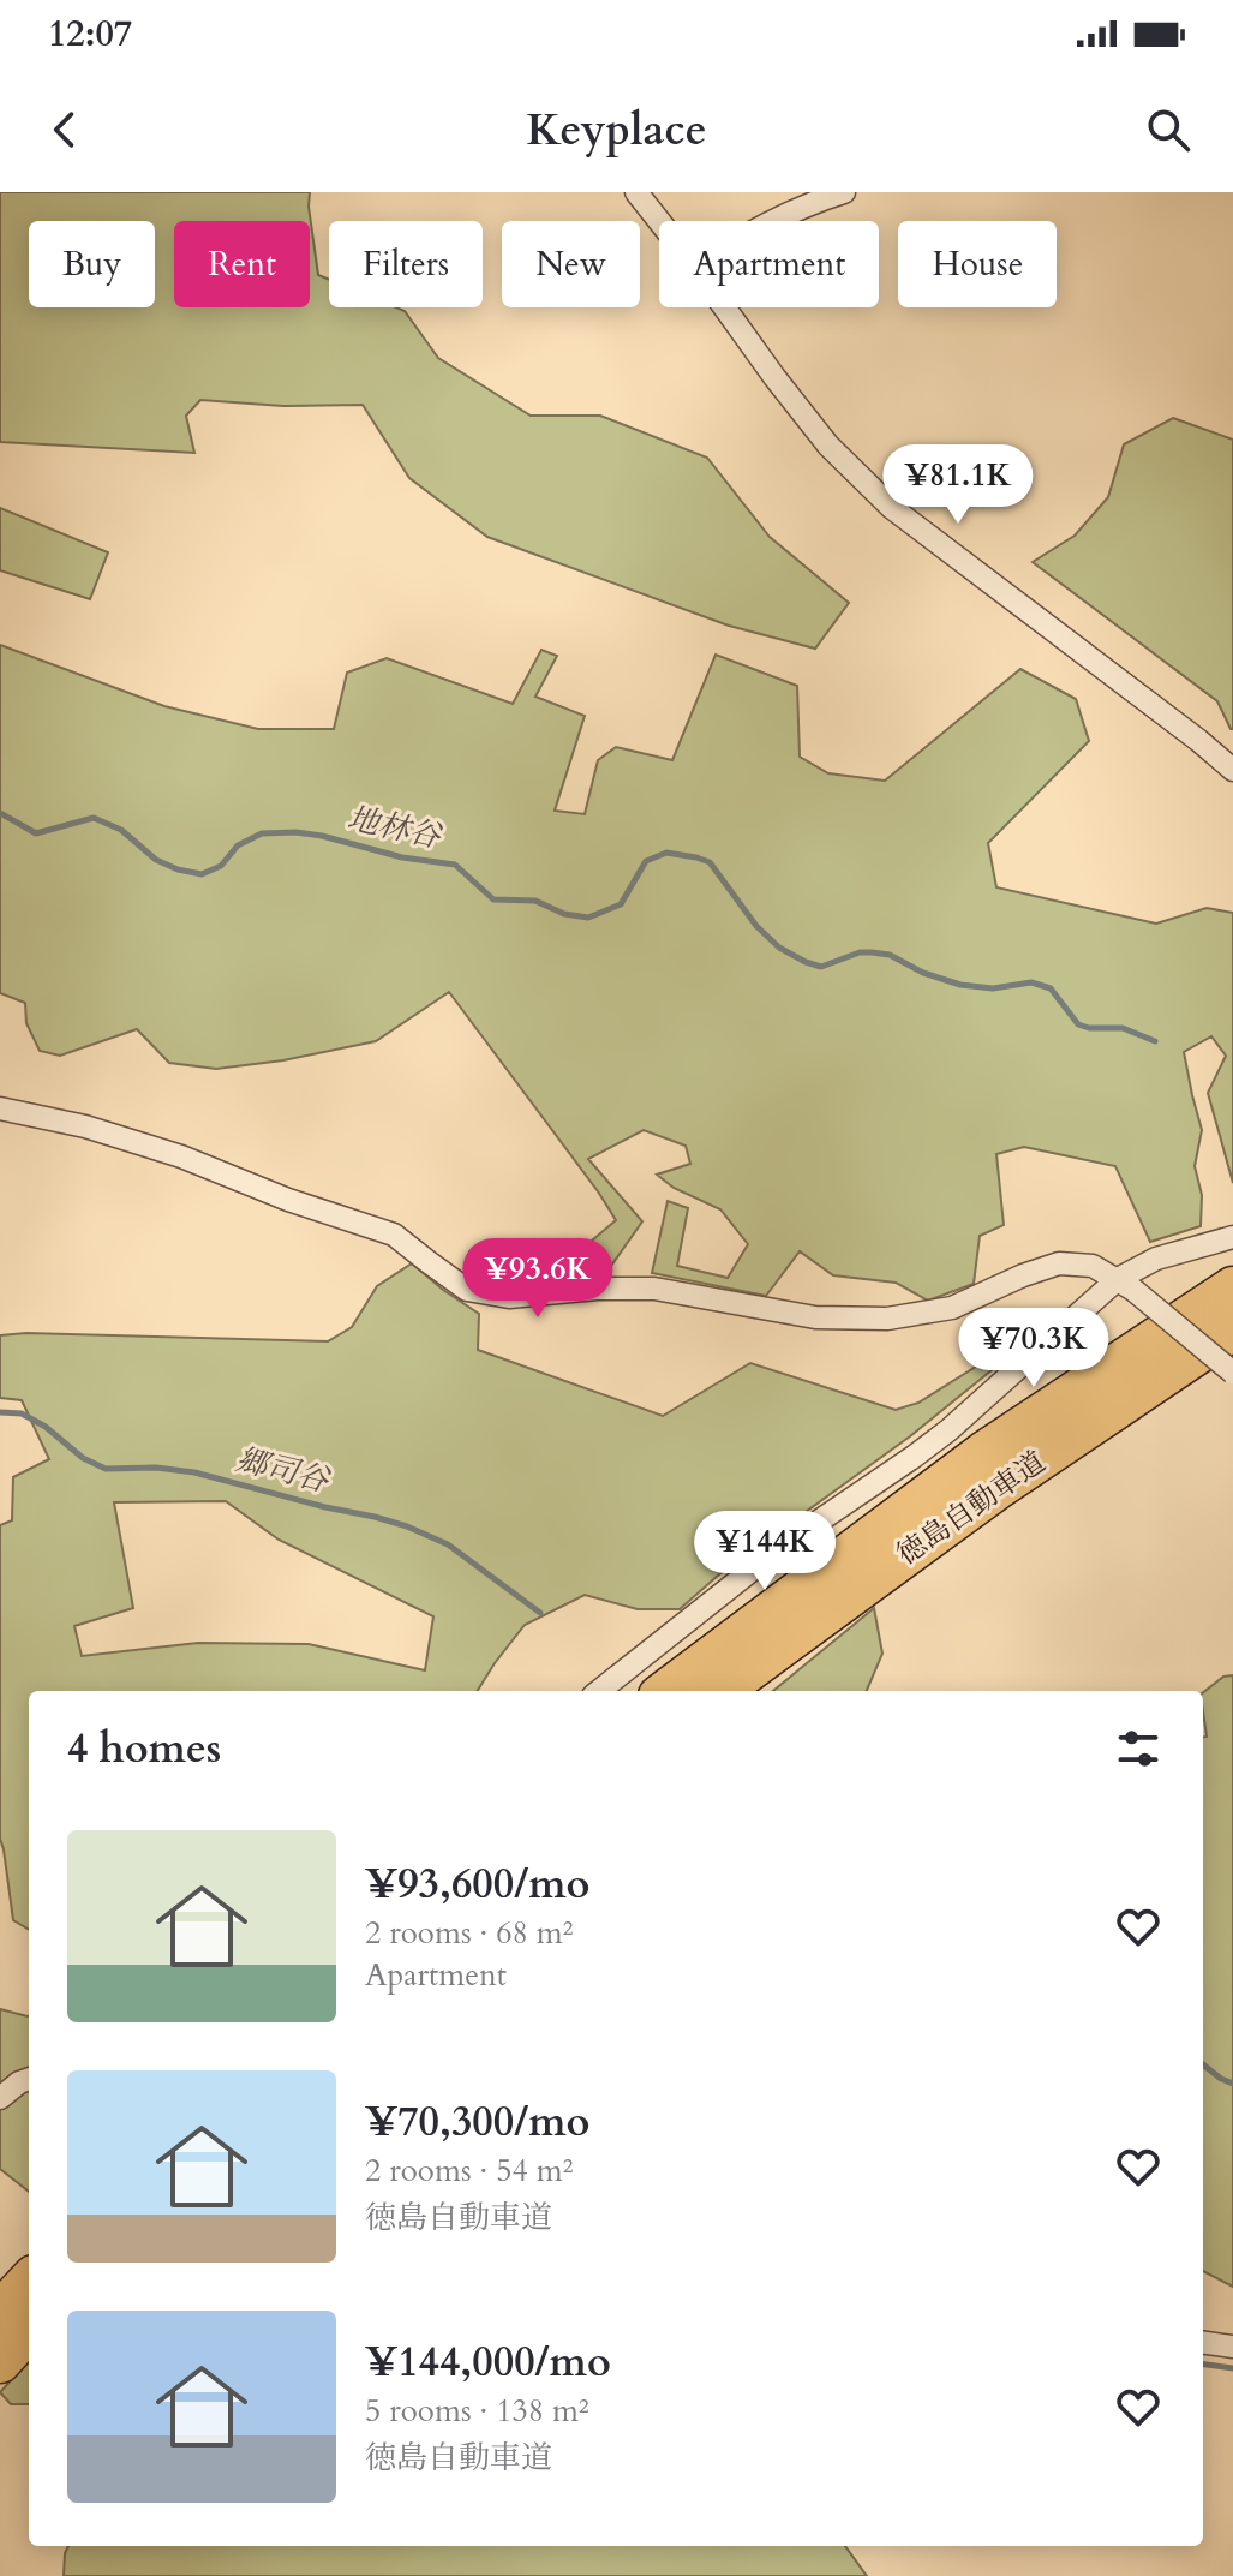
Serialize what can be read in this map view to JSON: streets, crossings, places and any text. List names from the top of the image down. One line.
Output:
{"streets":{"highway":["徳島自動車道"]},"water":["地林谷","郷司谷"],"page":{"status":"12:07","header":"Keyplace","chip":["Buy","Rent","Filters","New","Apartment","House"],"price":["¥81.1K","¥93.6K","¥70.3K","¥144K"],"heading":"4 homes","list":[{"name":"¥93,600/mo","note":"2 rooms · 68 m² · Apartment"},{"name":"¥70,300/mo","note":"2 rooms · 54 m² · 徳島自動車道"},{"name":"¥144,000/mo","note":"5 rooms · 138 m² · 徳島自動車道"}]}}
